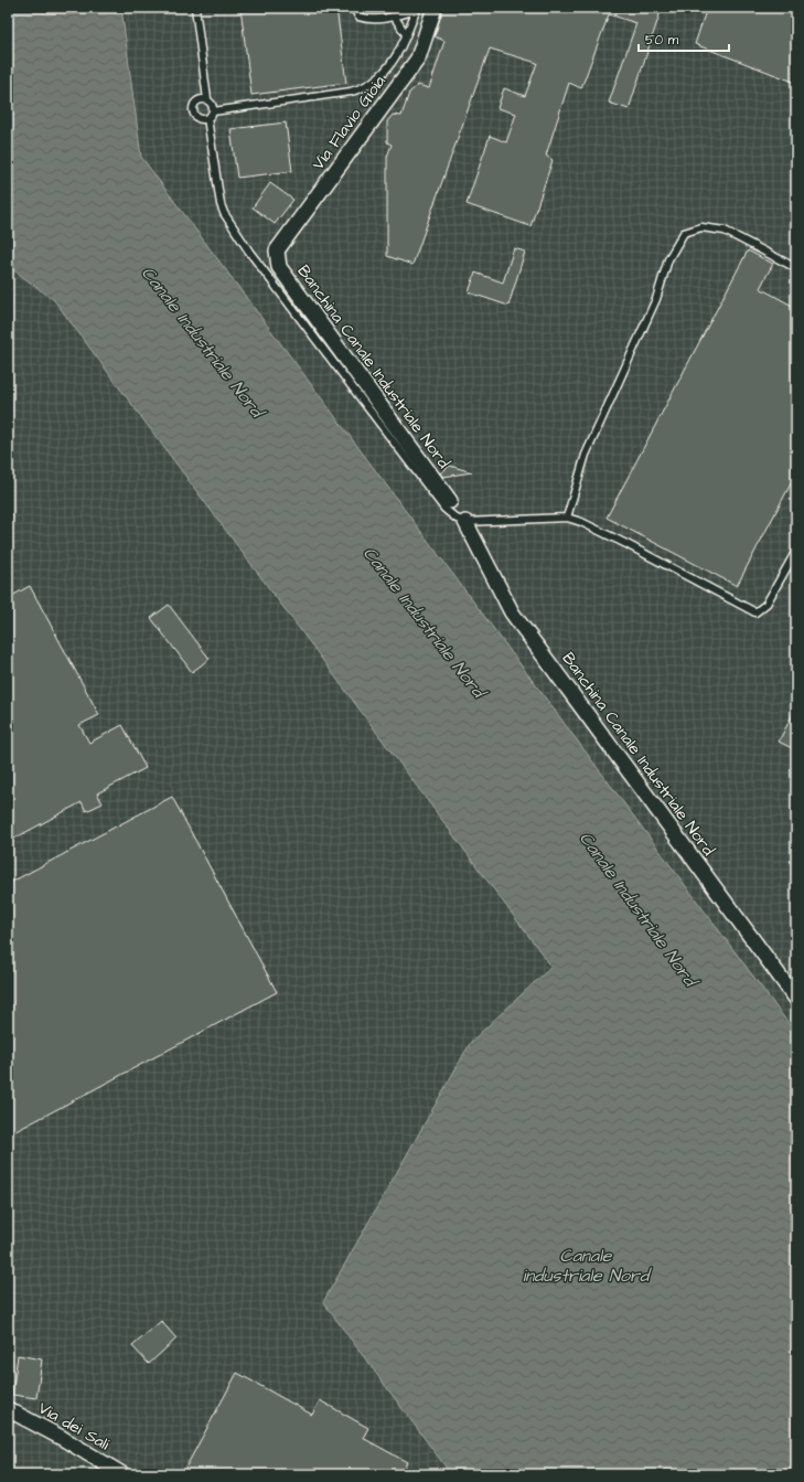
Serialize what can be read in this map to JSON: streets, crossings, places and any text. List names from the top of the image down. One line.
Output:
{"streets":{"street":["Via Flavio Gioia","Banchina Canale Industriale Nord","Via dei Sali"]},"crossings":[["Via Flavio Gioia","Banchina Canale Industriale Nord"]],"water":["Canale Industriale Nord","Canale industriale Nord"],"scale_bar":"50 m"}
